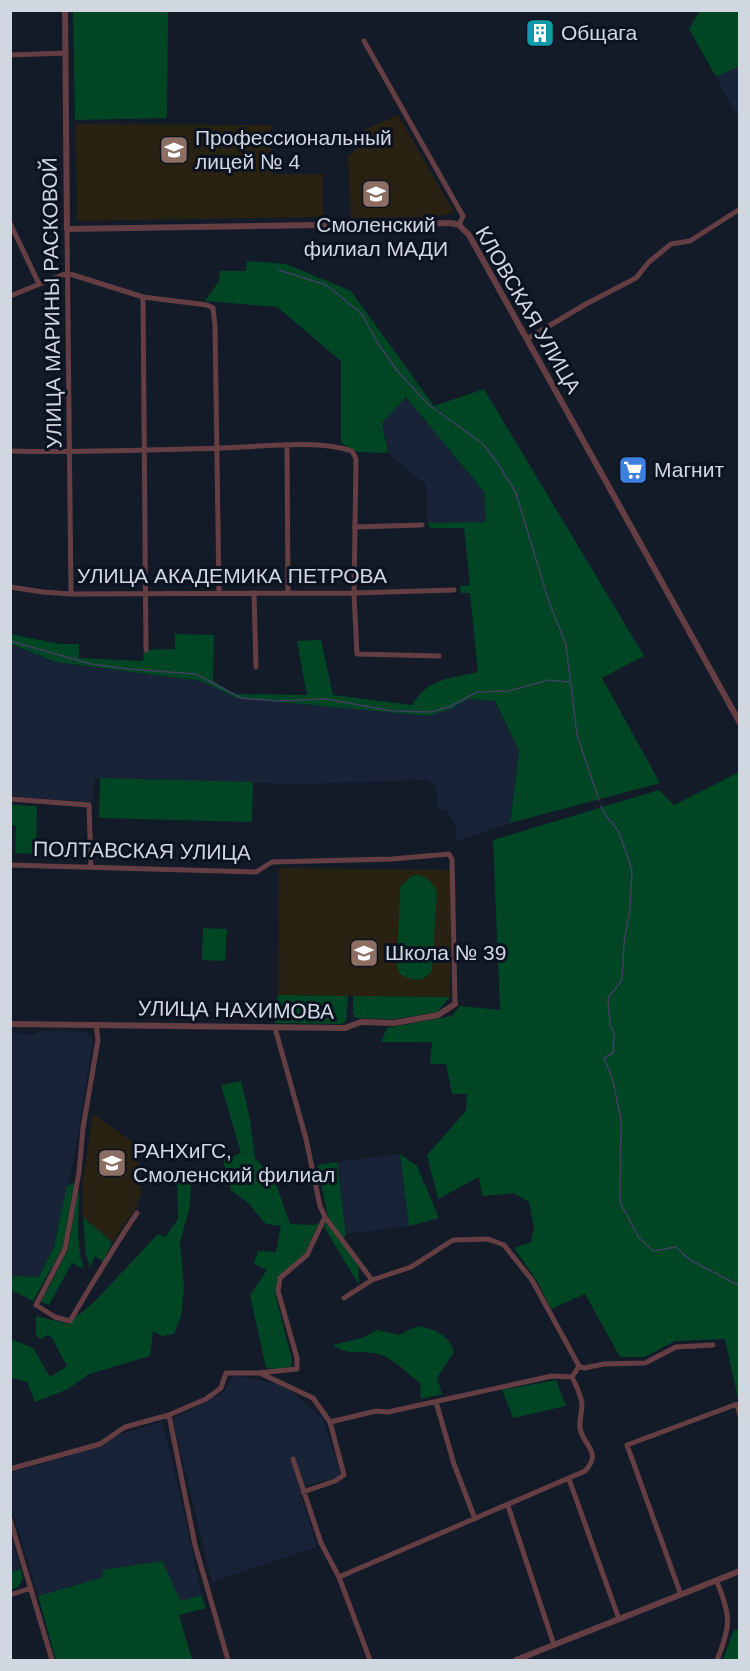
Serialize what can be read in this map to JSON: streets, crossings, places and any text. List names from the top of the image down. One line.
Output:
{"streets":{"street":["УЛИЦА МАРИНЫ РАСКОВОЙ","КЛОВСКАЯ УЛИЦА","УЛИЦА АКАДЕМИКА ПЕТРОВА","ПОЛТАВСКАЯ УЛИЦА","УЛИЦА НАХИМОВА"]},"crossings":[["УЛИЦА МАРИНЫ РАСКОВОЙ","КЛОВСКАЯ УЛИЦА"],["УЛИЦА МАРИНЫ РАСКОВОЙ","УЛИЦА АКАДЕМИКА ПЕТРОВА"],["ПОЛТАВСКАЯ УЛИЦА","УЛИЦА НАХИМОВА"]],"places":{"building":["Общага"],"school or university":["Профессиональный лицей № 4","Смоленский филиал МАДИ","Школа № 39","РАНХиГС, Смоленский филиал"],"supermarket":["Магнит"]}}
